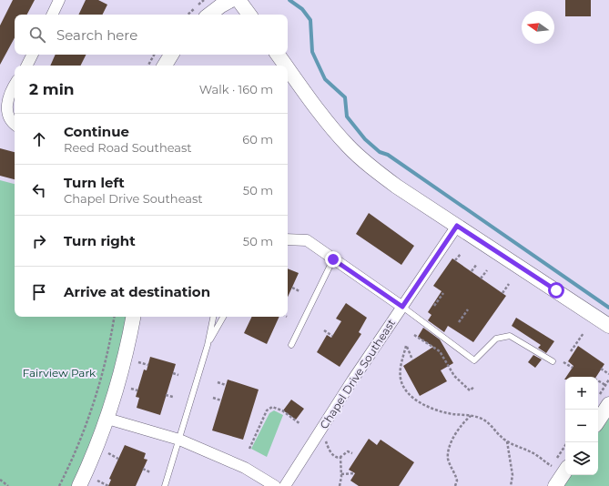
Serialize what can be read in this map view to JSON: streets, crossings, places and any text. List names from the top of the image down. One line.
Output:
{"streets":{"street":["Chapel Drive Southeast"]},"parks":["Fairview Park"],"north":"left","page":{"search":"Search here","heading":["2 min","Walk · 160 m"],"list":[["Continue","Reed Road Southeast","60 m"],["Turn left","Chapel Drive Southeast","50 m"],["Turn right","50 m"],"Arrive at destination"],"map_buttons":["+","−"]}}
